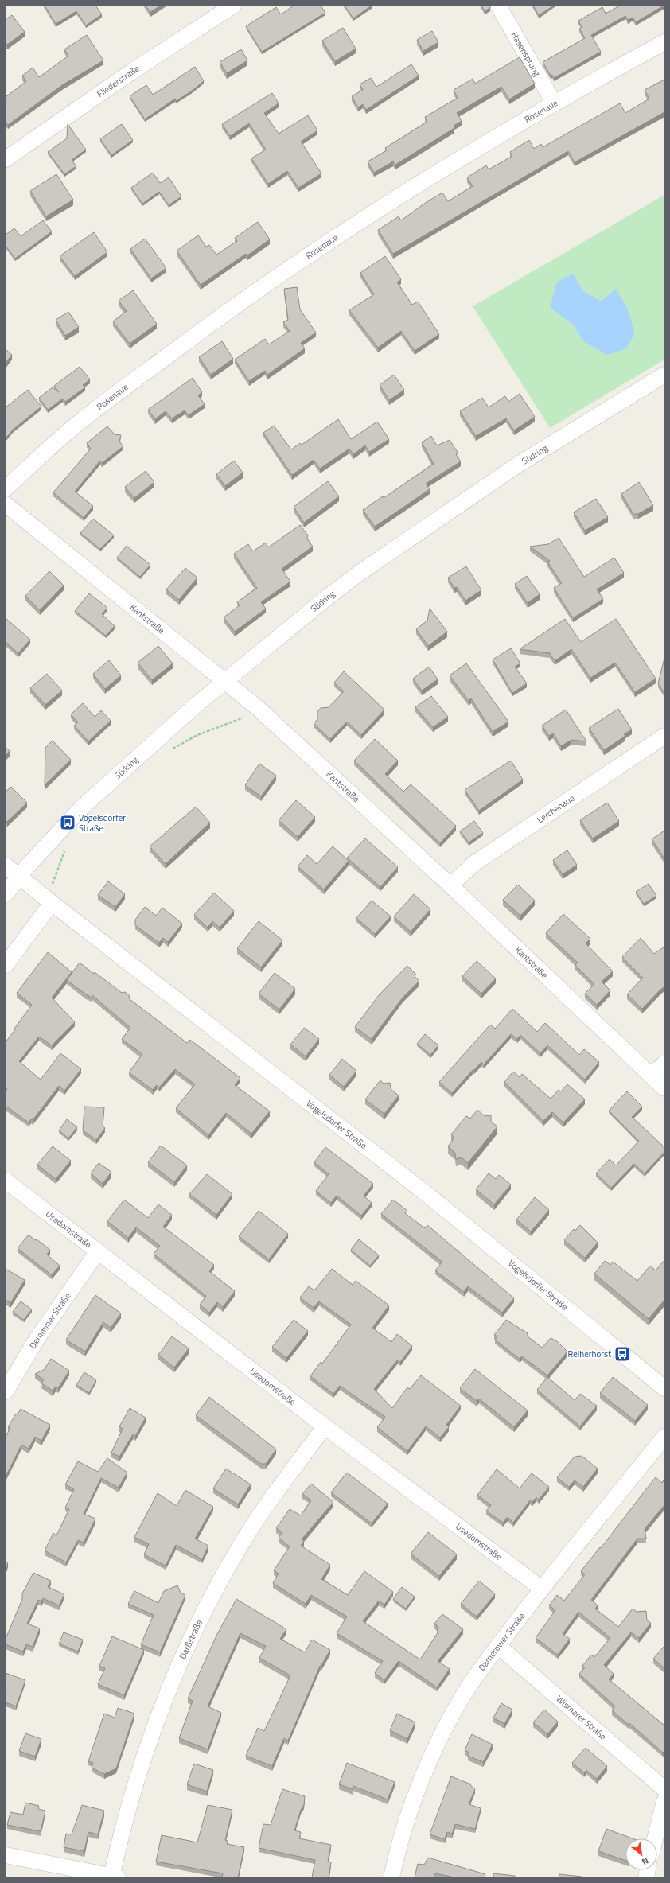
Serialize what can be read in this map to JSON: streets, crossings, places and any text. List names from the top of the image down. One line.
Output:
{"streets":{"street":["Hasensprung","Fliederstraße","Rosenaue","Südring","Kantstraße","Lerchenaue","Vogelsdorfer Straße","Usedomstraße","Demminer Straße","Darßstraße","Damerower Straße","Wismarer Straße"]},"crossings":[["Hasensprung","Rosenaue"],["Südring","Kantstraße"],["Südring","Vogelsdorfer Straße"],["Kantstraße","Lerchenaue"],["Usedomstraße","Demminer Straße"],["Usedomstraße","Darßstraße"],["Usedomstraße","Damerower Straße"],["Damerower Straße","Wismarer Straße"]],"places":{"bus stop":["Vogelsdorfer Straße","Reiherhorst"]},"north":"bottom right"}
